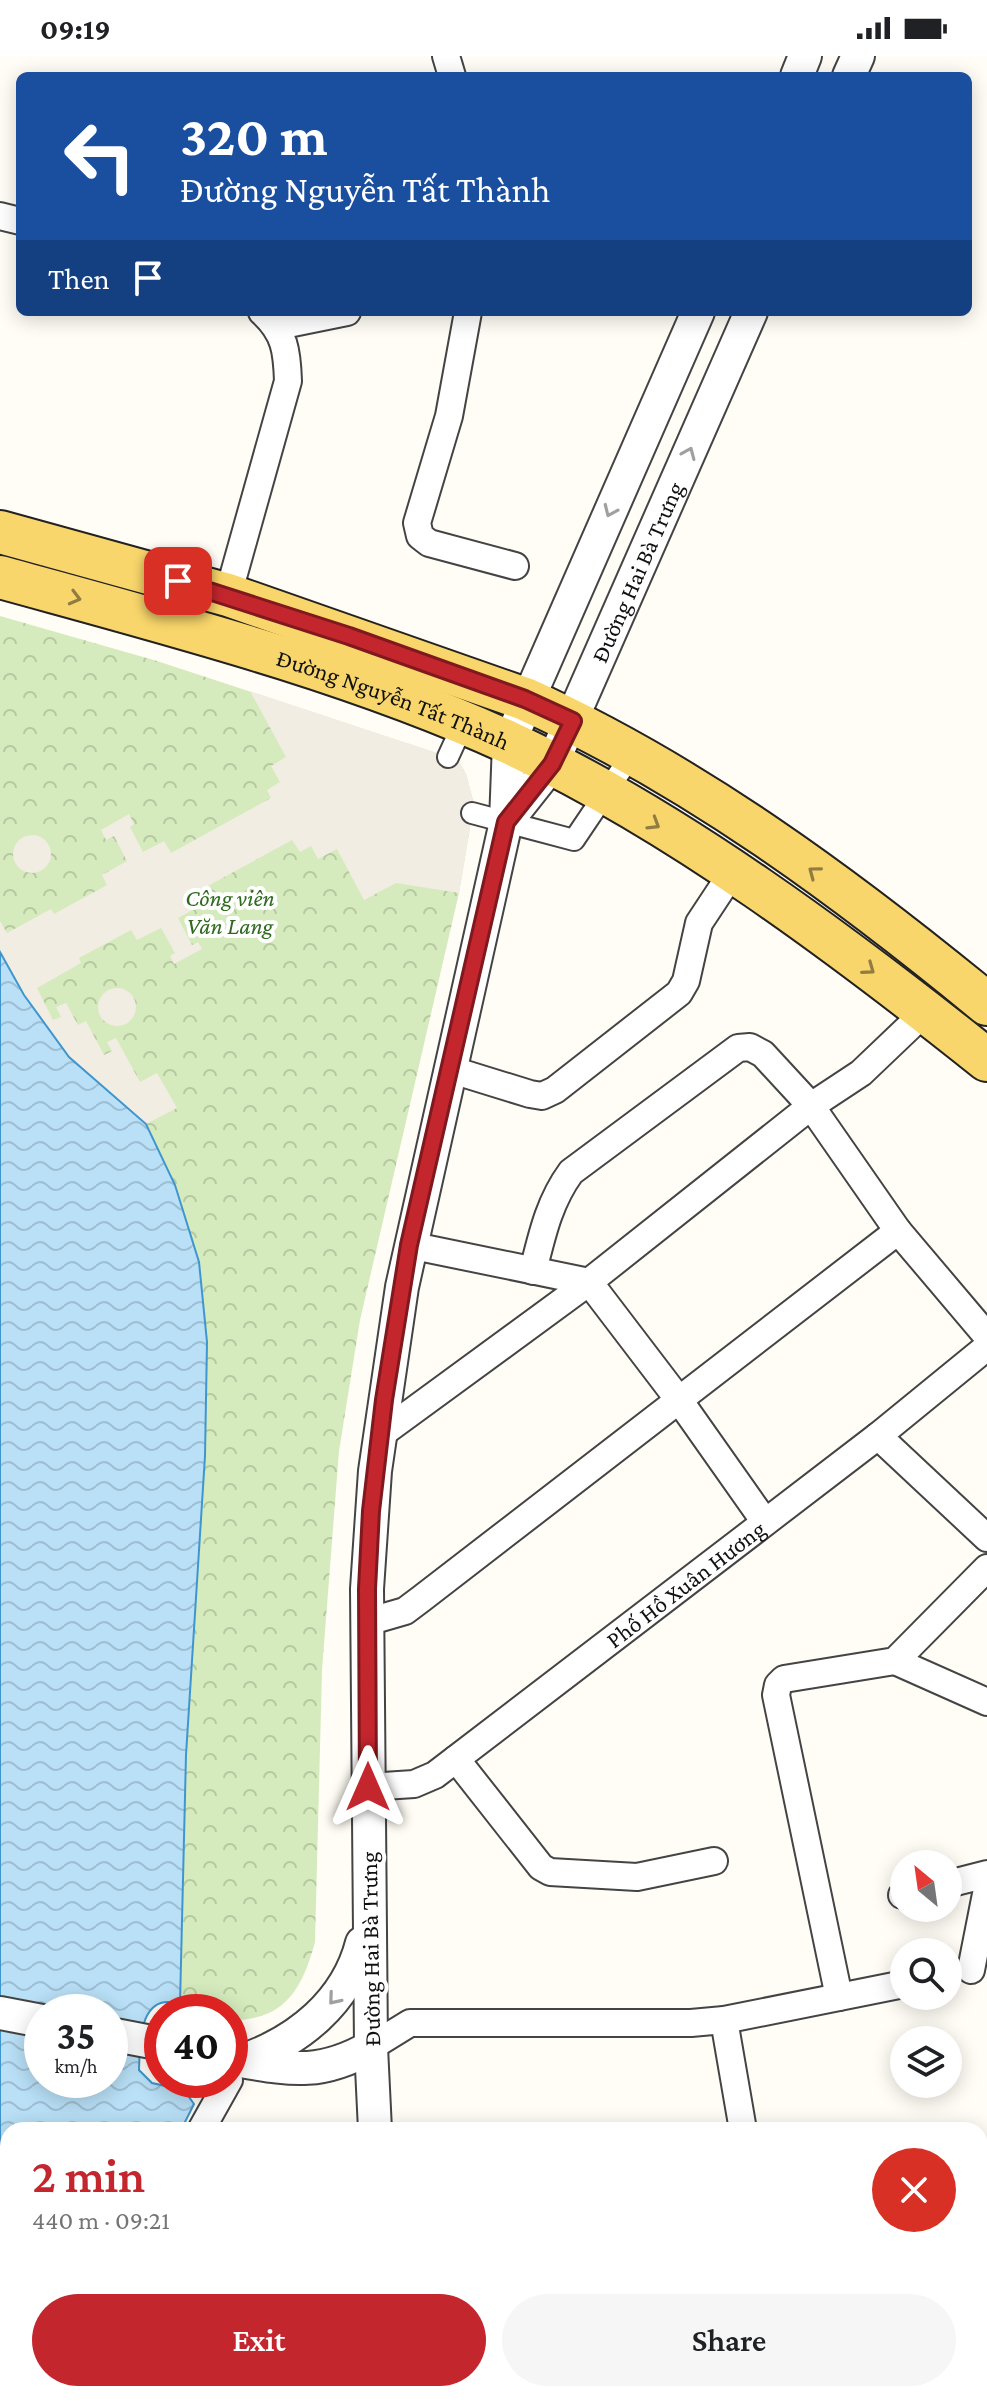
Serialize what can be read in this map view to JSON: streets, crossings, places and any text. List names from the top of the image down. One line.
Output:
{"streets":{"main road":["Đường Nguyễn Tất Thành"],"street":["Đường Hai Bà Trưng","Phố Hồ Xuân Hương"]},"crossings":[["Đường Hai Bà Trưng","Đường Nguyễn Tất Thành"],["Đường Hai Bà Trưng","Phố Hồ Xuân Hương"]],"parks":["Công viên Văn Lang"],"north":"top left","page":{"status":"09:19","turn":["320 m","Đường Nguyễn Tất Thành"],"then":"Then","speed":"35 km/h","limit":"40","heading":["2 min","440 m · 09:21"],"buttons":["Exit","Share"]}}
